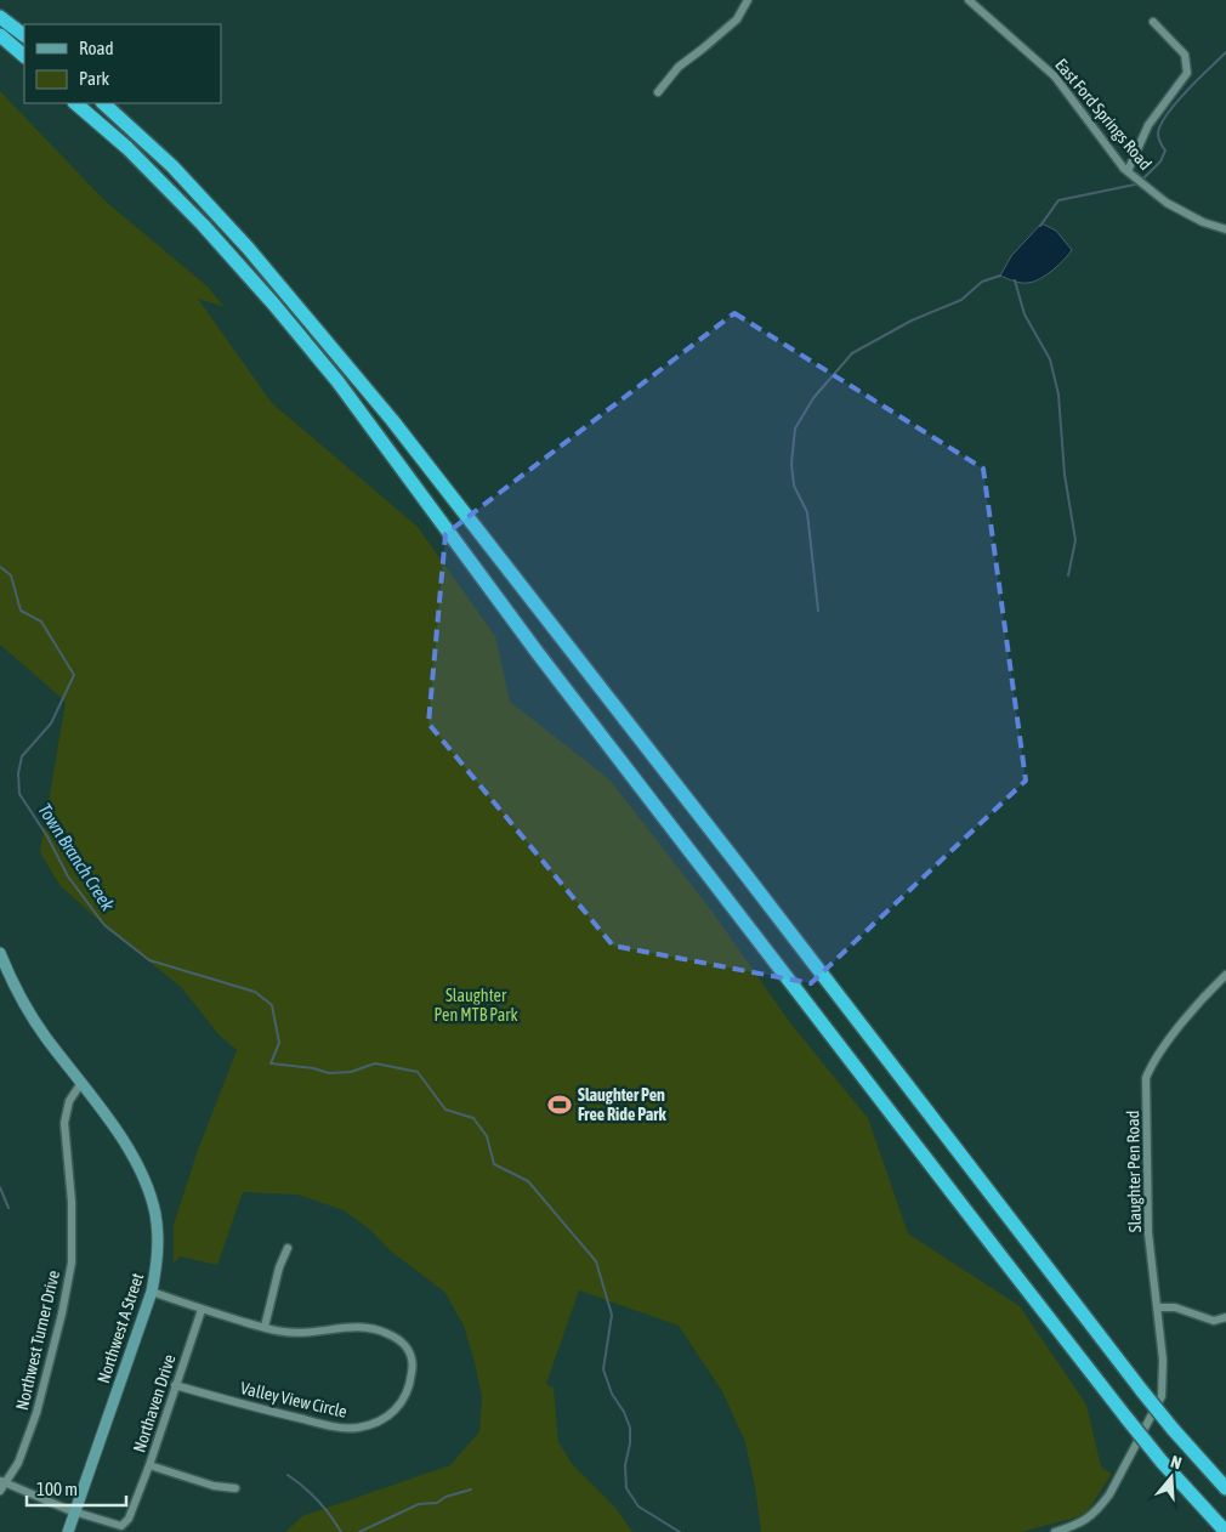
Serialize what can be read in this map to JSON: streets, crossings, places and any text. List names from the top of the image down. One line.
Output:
{"streets":{"street":["East Ford Springs Road","Slaughter Pen Road","Northwest A Street","Northwest Turner Drive","Valley View Circle","Northaven Drive"]},"crossings":[["Northwest A Street","Northwest Turner Drive"],["Northwest A Street","Valley View Circle"],["Northwest A Street","Northaven Drive"],["Valley View Circle","Northaven Drive"]],"water":["Town Branch Creek"],"parks":["Slaughter Pen MTB Park"],"places":{"sports":["Slaughter Pen Free Ride Park"]},"legend":["Road","Park"],"scale_bar":"100 m","north":"top"}
